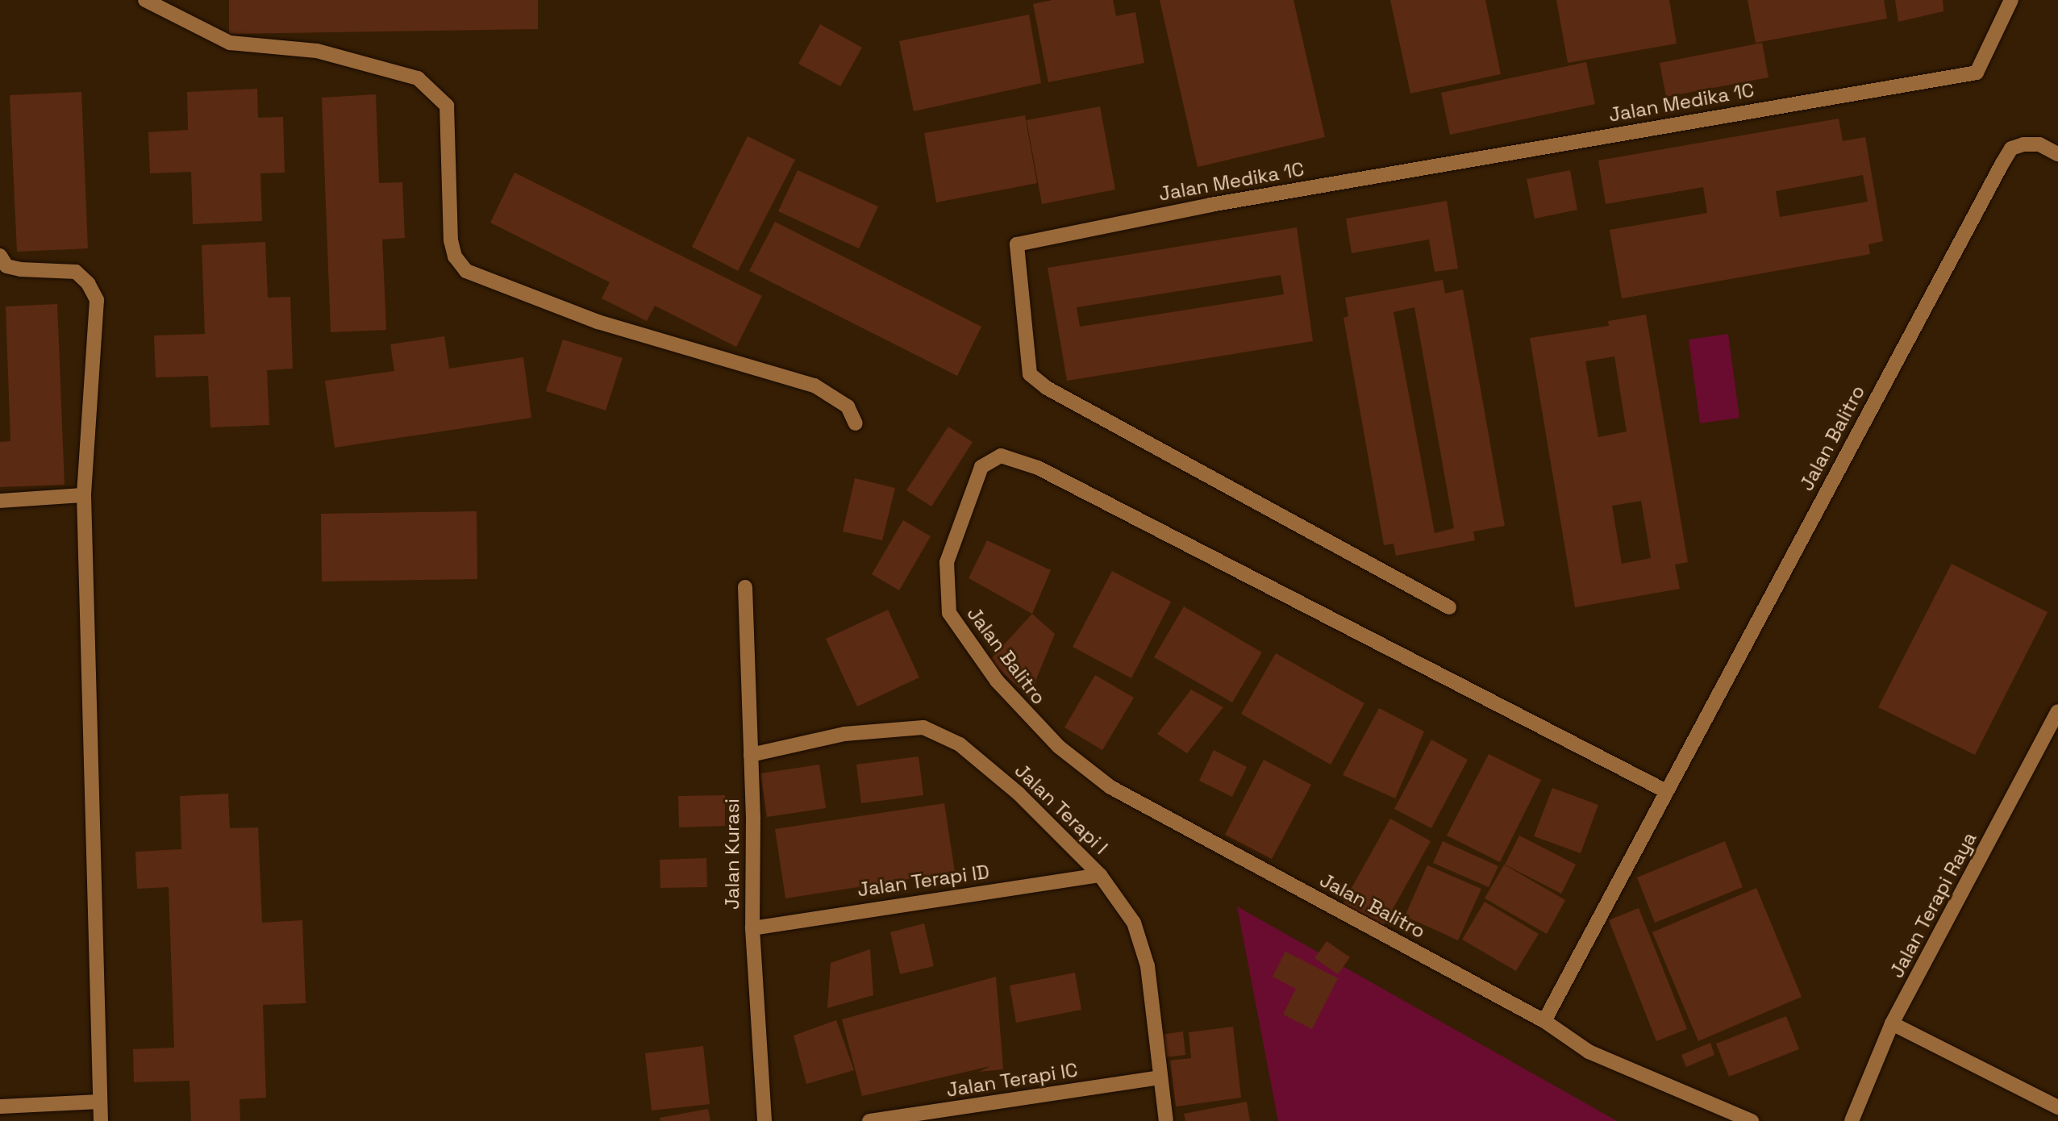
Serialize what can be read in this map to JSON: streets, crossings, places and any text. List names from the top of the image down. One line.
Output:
{"streets":{"street":["Jalan Medika 1C","Jalan Balitro","Jalan Terapi I","Jalan Kurasi","Jalan Terapi ID","Jalan Terapi Raya","Jalan Terapi IC"]},"crossings":[["Jalan Terapi I","Jalan Kurasi"],["Jalan Terapi I","Jalan Terapi ID"],["Jalan Terapi I","Jalan Terapi IC"],["Jalan Kurasi","Jalan Terapi ID"]]}
